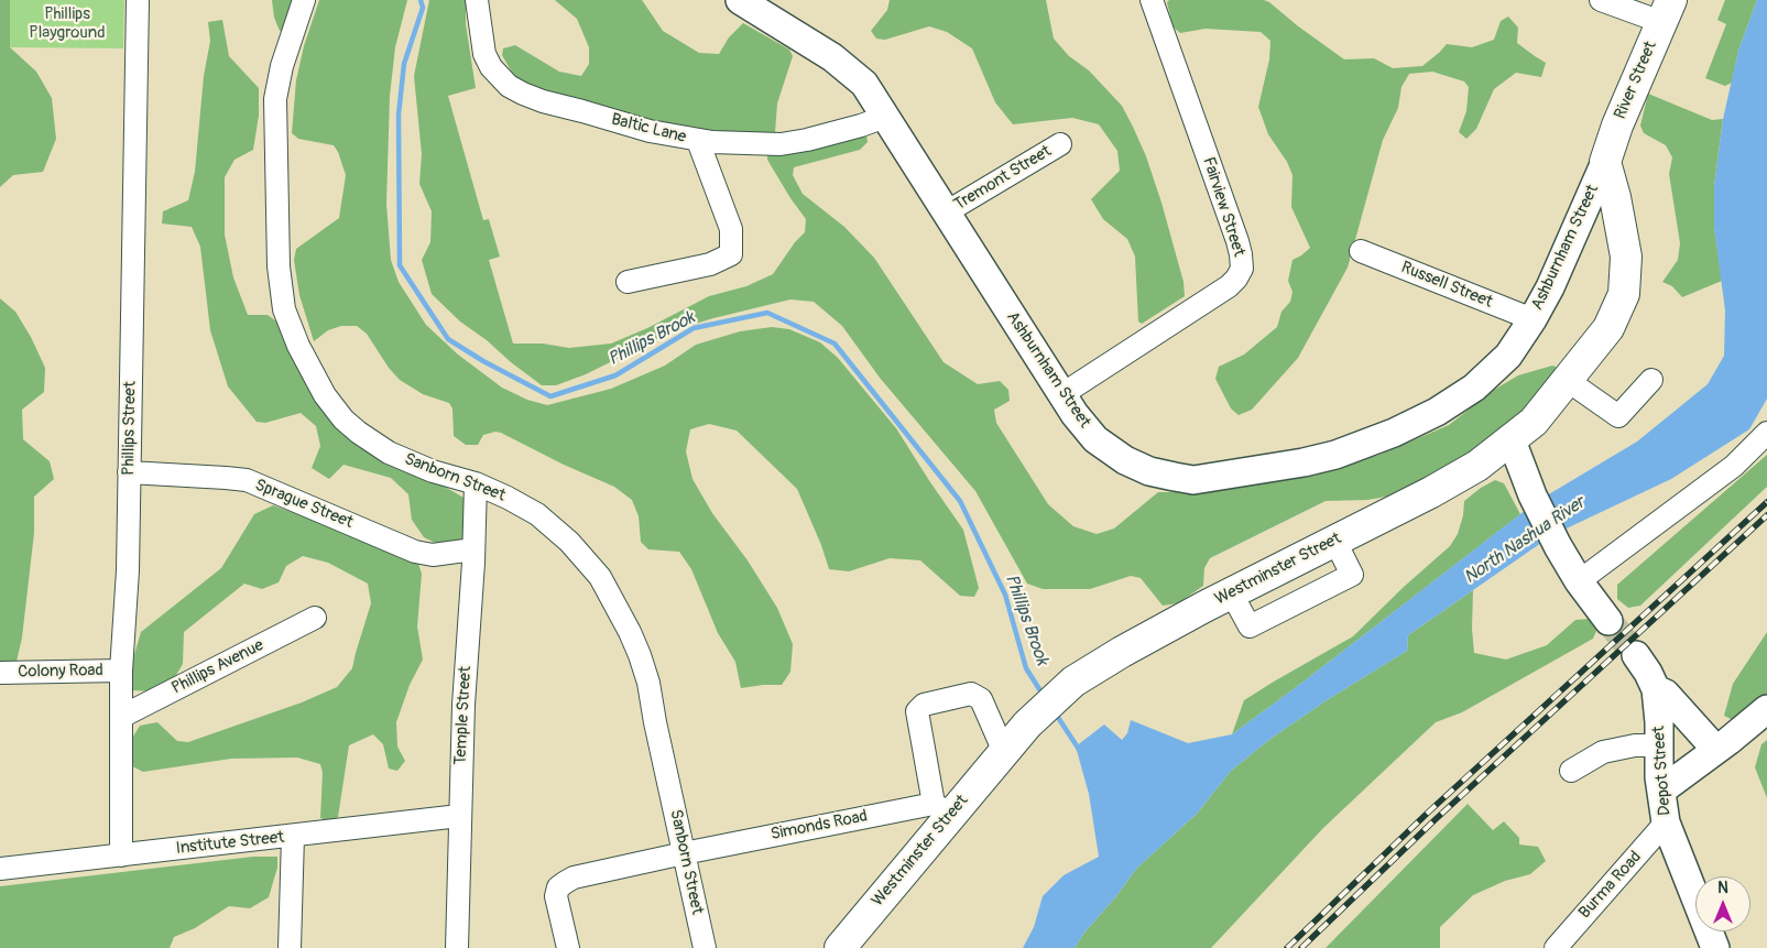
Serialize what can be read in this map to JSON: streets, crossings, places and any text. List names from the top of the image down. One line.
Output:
{"streets":{"highway":["River Street","Westminster Street"],"main road":["Ashburnham Street","Depot Street"],"street":["Baltic Lane","Tremont Street","Fairview Street","Russell Street","Phillips Street","Sanborn Street","Sprague Street","Phillips Avenue","Colony Road","Temple Street","Simonds Road","Institute Street","Burma Road"]},"crossings":[["River Street","Ashburnham Street"],["River Street","Westminster Street"],["Baltic Lane","Ashburnham Street"],["Tremont Street","Ashburnham Street"],["Fairview Street","Ashburnham Street"],["Ashburnham Street","Russell Street"],["Ashburnham Street","Westminster Street"],["Phillips Street","Sprague Street"],["Phillips Street","Phillips Avenue"],["Phillips Street","Colony Road"],["Phillips Street","Institute Street"],["Sanborn Street","Temple Street"],["Sanborn Street","Simonds Road"],["Sprague Street","Temple Street"],["Westminster Street","Simonds Road"],["Temple Street","Institute Street"],["Depot Street","Burma Road"]],"water":["Phillips Brook","North Nashua River"],"parks":["Phillips Playground"],"north":"top"}
